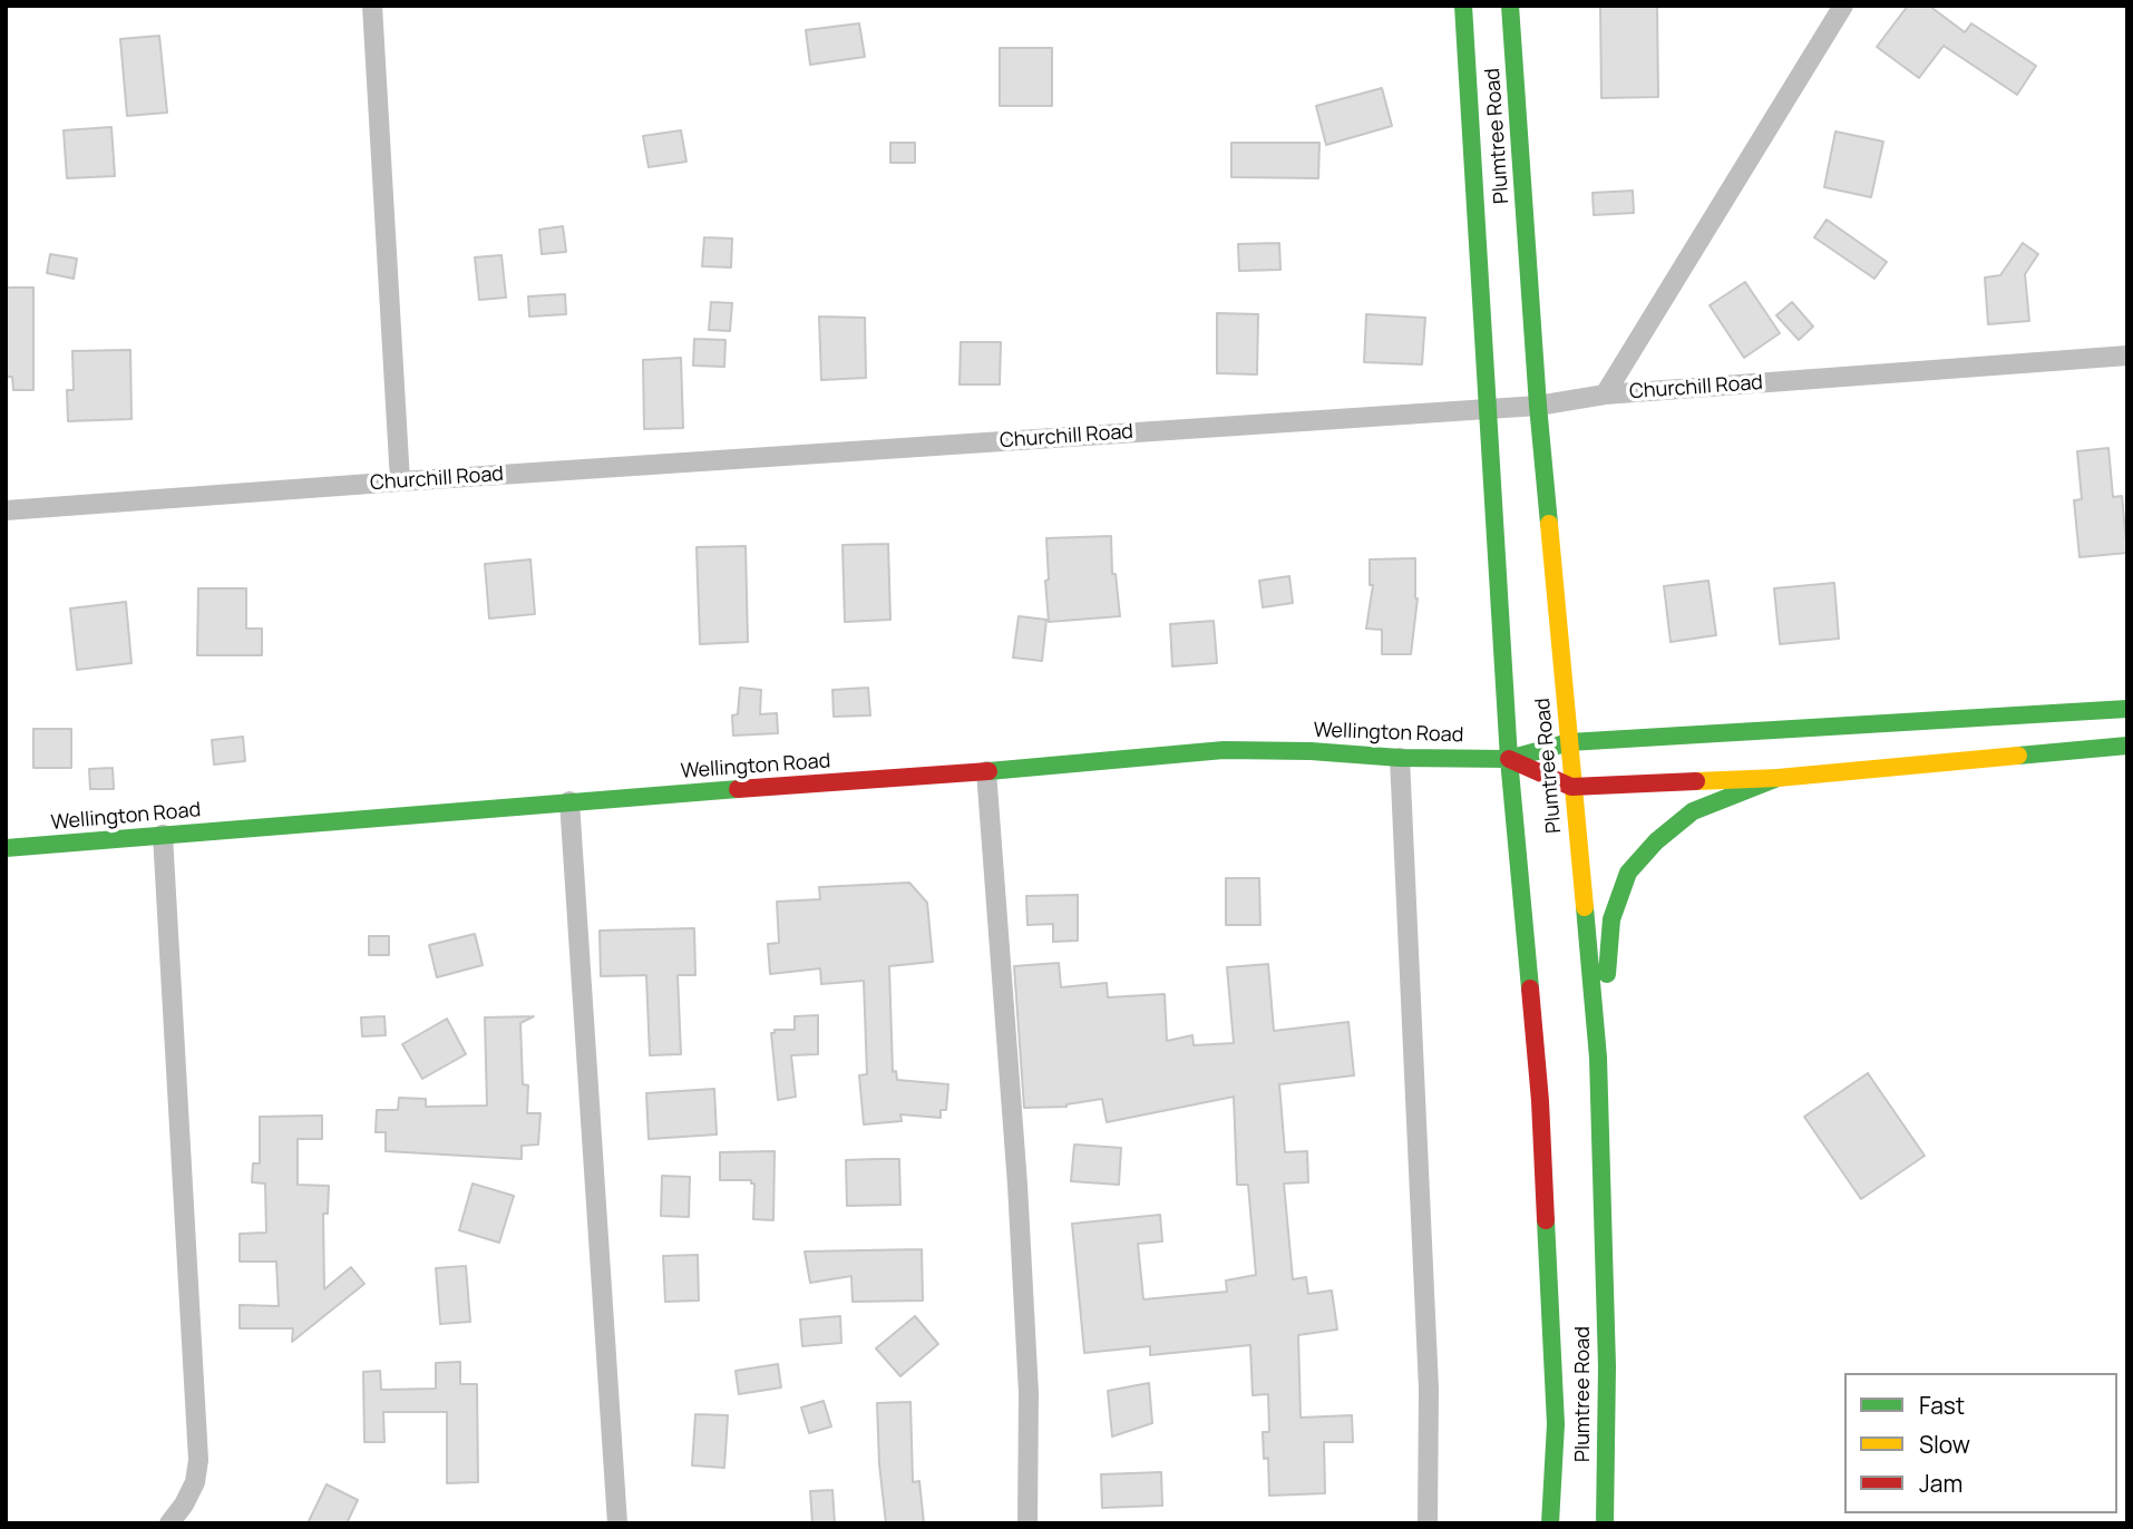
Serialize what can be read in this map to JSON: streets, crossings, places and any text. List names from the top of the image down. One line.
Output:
{"streets":{"main road":["Plumtree Road","Wellington Road"],"street":["Churchill Road"]},"crossings":[["Plumtree Road","Churchill Road"],["Plumtree Road","Wellington Road"]],"legend":["Fast","Slow","Jam"]}
